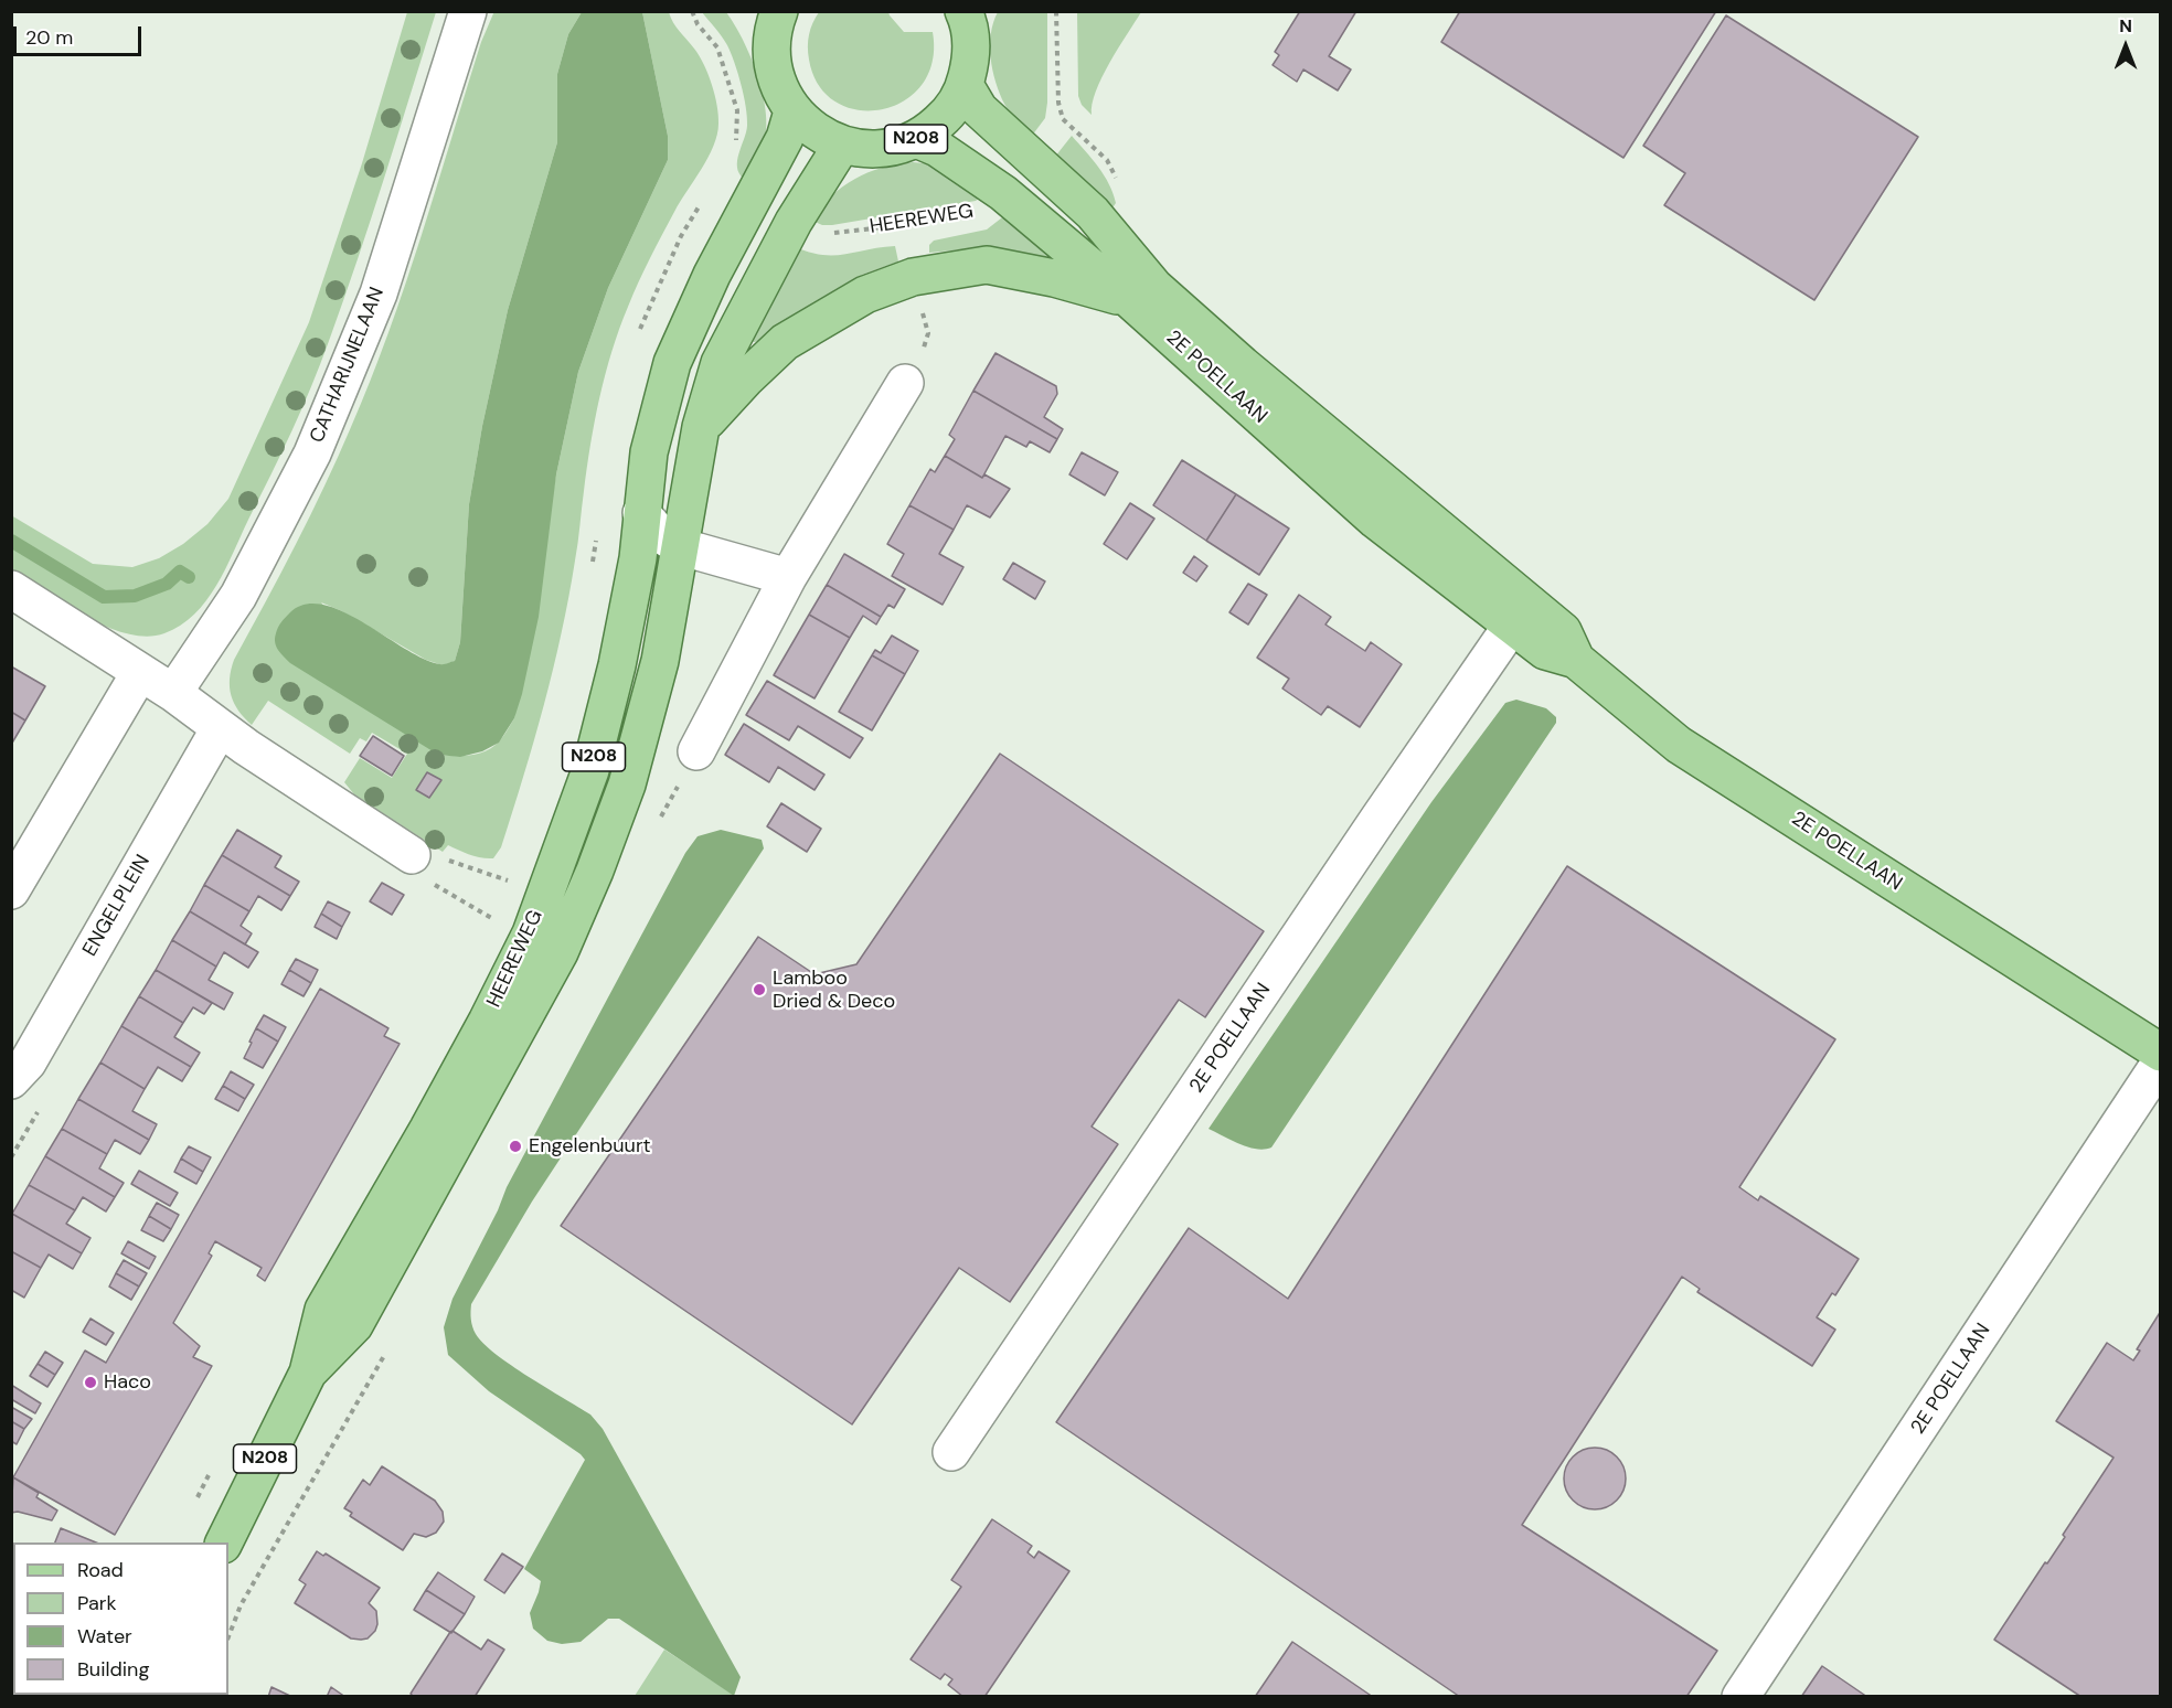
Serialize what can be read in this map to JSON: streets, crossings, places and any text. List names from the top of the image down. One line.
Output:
{"streets":{"main road":["N208","HEEREWEG","2E POELLAAN"],"street":["CATHARIJNELAAN","ENGELPLEIN"]},"crossings":[["N208","HEEREWEG"],["N208","2E POELLAAN"],["HEEREWEG","2E POELLAAN"]],"places":["Lamboo Dried & Deco","Engelenbuurt","Haco"],"legend":["Road","Park","Water","Building"],"scale_bar":"20 m","north":"top"}
